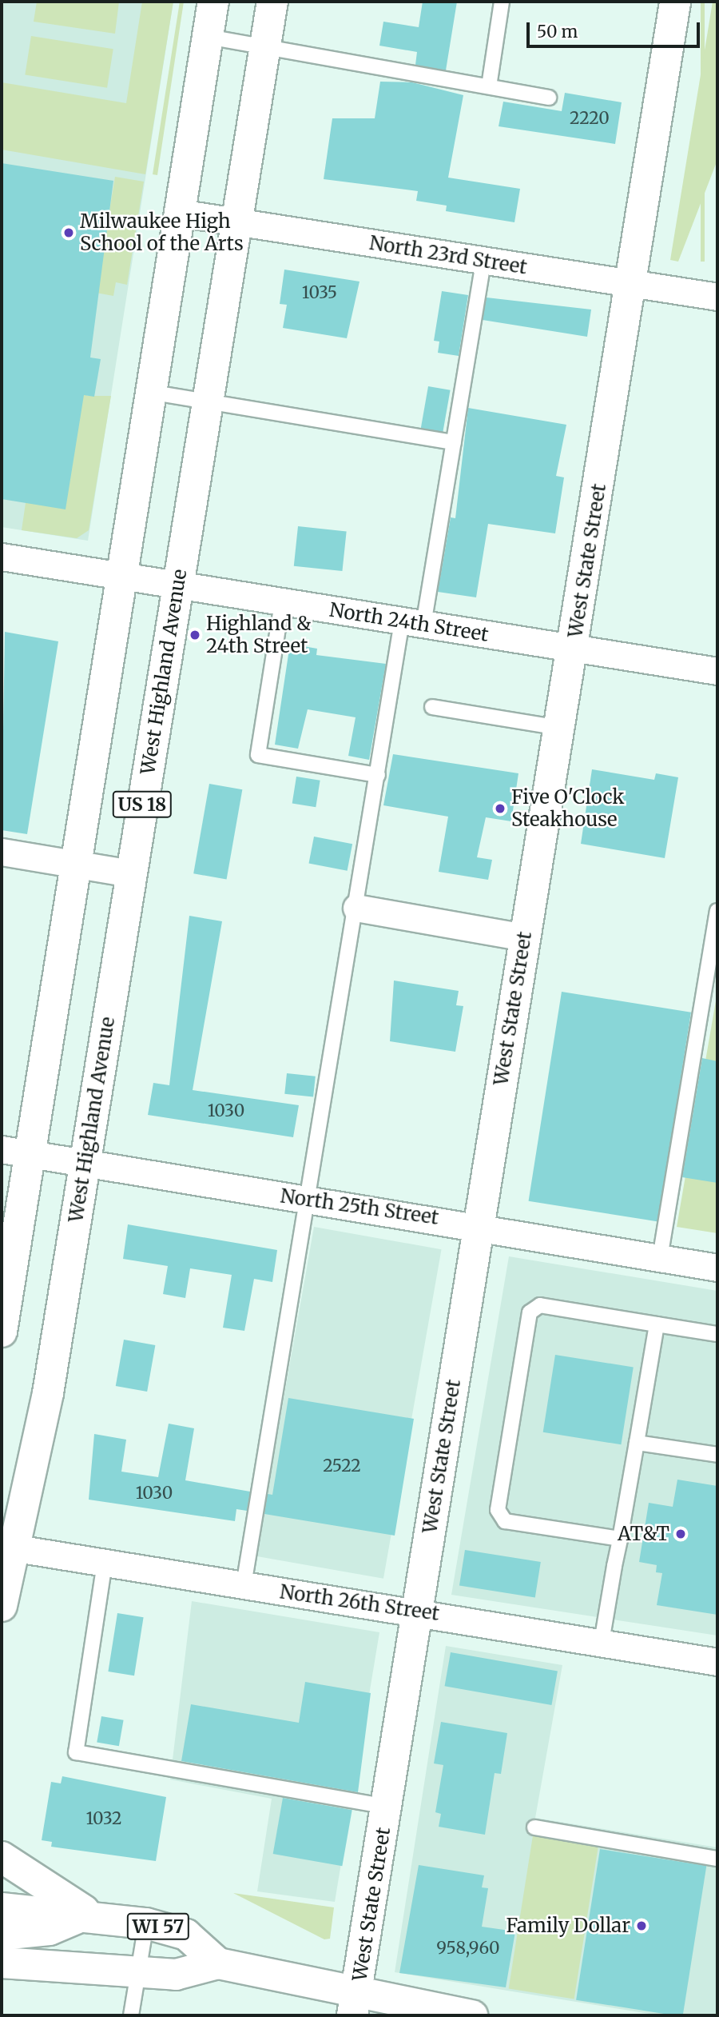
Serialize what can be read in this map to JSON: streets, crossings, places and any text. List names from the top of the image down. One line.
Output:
{"streets":{"main road":["West State Street","West Highland Avenue","US 18","WI 57"],"street":["North 23rd Street","North 24th Street","North 25th Street","North 26th Street"]},"crossings":[["North 23rd Street","West State Street"],["North 23rd Street","West Highland Avenue"],["North 23rd Street","US 18"],["West State Street","North 24th Street"],["West State Street","North 25th Street"],["West State Street","North 26th Street"],["West State Street","WI 57"],["North 24th Street","West Highland Avenue"],["North 24th Street","US 18"],["West Highland Avenue","North 25th Street"],["West Highland Avenue","North 26th Street"],["US 18","North 25th Street"]],"places":["Milwaukee High School of the Arts","Highland & 24th Street","Five O'Clock Steakhouse","AT&T","Family Dollar"],"house_numbers":["2220","1035","1030","2522","1030","1032","958,960"],"scale_bar":"50 m"}
